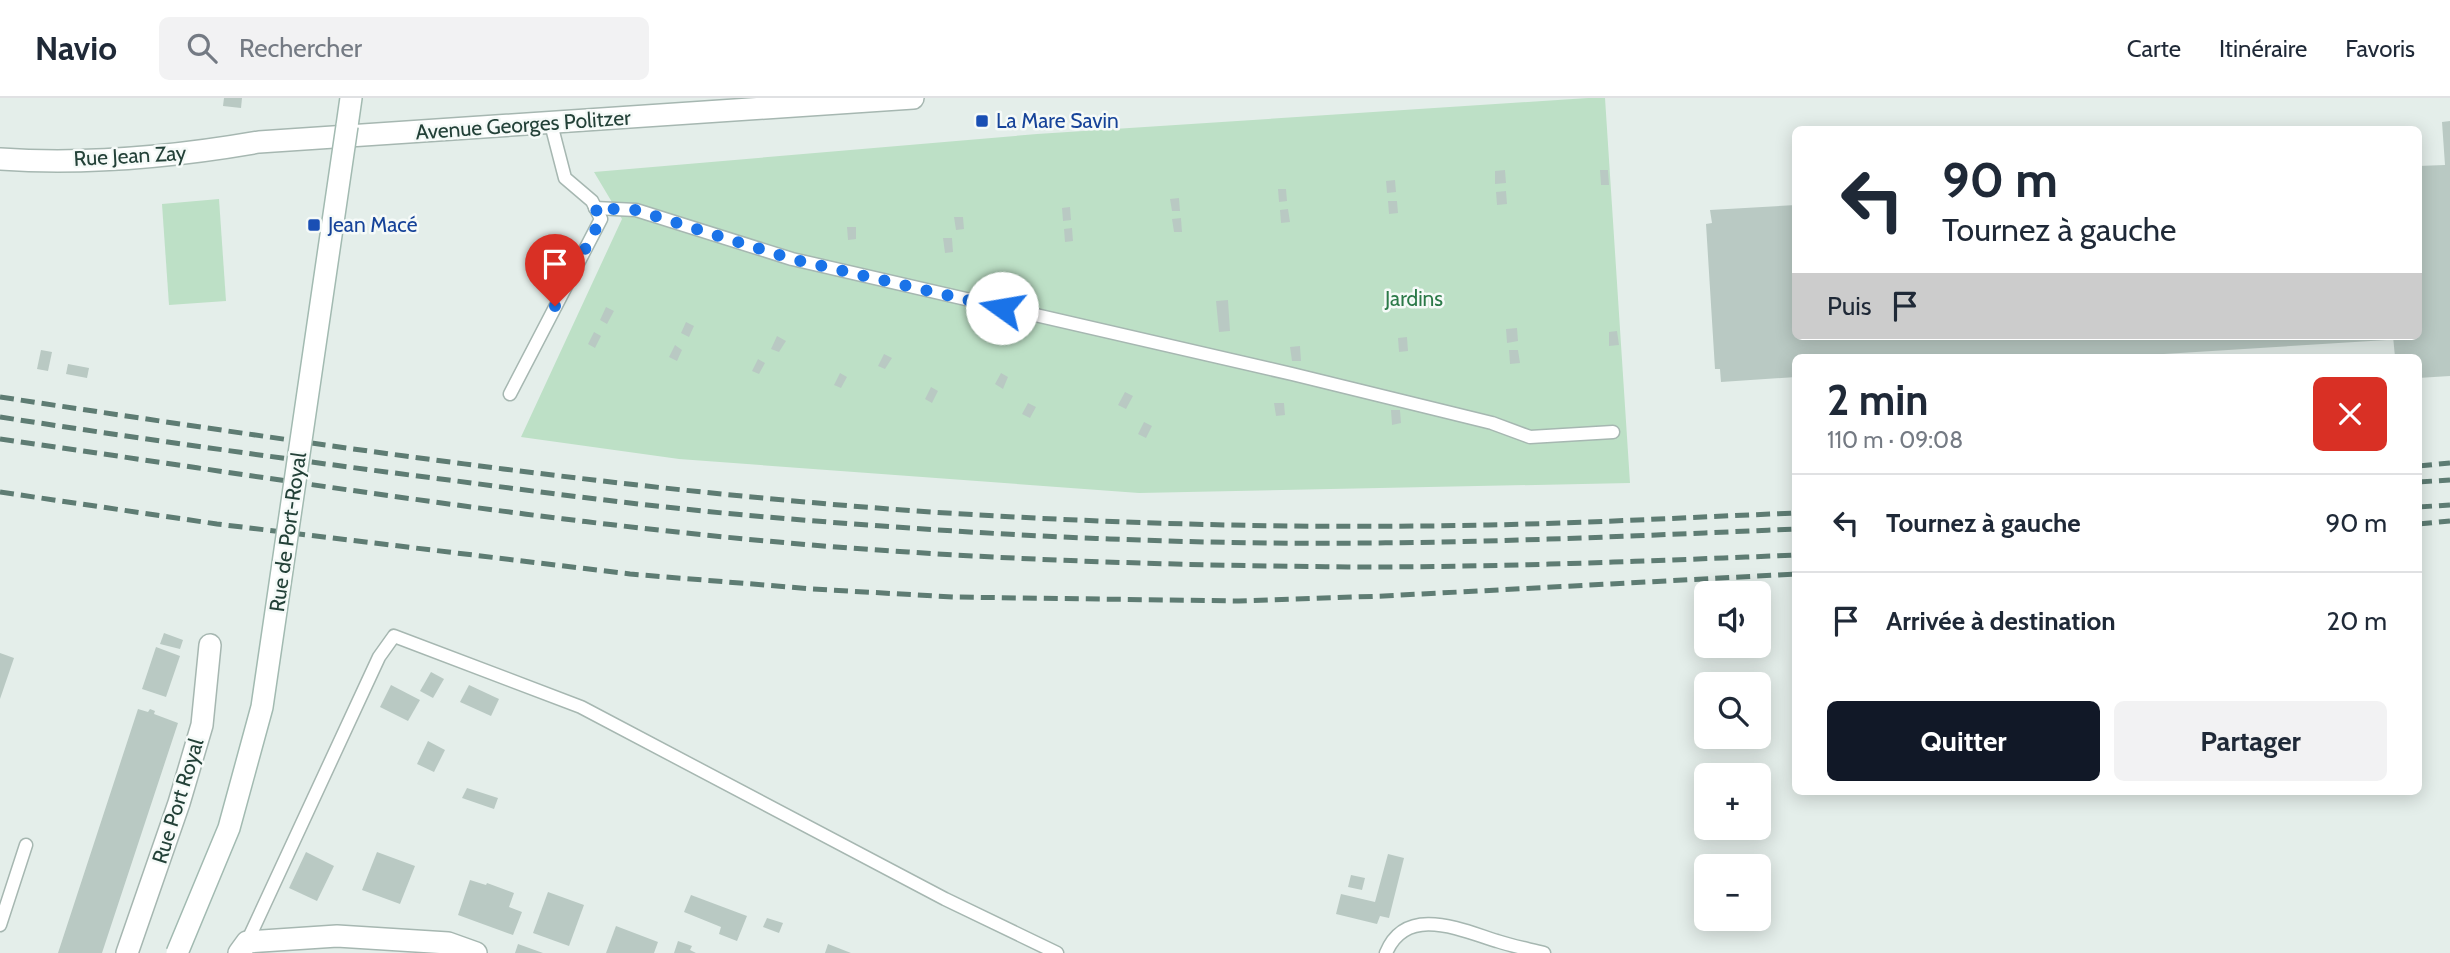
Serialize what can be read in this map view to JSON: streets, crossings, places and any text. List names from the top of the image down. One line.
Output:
{"streets":{"street":["Avenue Georges Politzer","Rue Jean Zay","Rue de Port-Royal","Rue Port Royal"]},"crossings":[["Avenue Georges Politzer","Rue Jean Zay"]],"parks":["Jardins"],"places":{"transit":["La Mare Savin","Jean Macé"]},"page":{"header":"Navio","search":"Rechercher","nav":["Carte","Itinéraire","Favoris"],"turn":["90 m","Tournez à gauche"],"then":"Puis","heading":["2 min","110 m · 09:08"],"list":[{"name":"Tournez à gauche","value":"90 m"},{"name":"Arrivée à destination","value":"20 m"}],"map_buttons":["+","−"],"buttons":["Quitter","Partager"]}}
